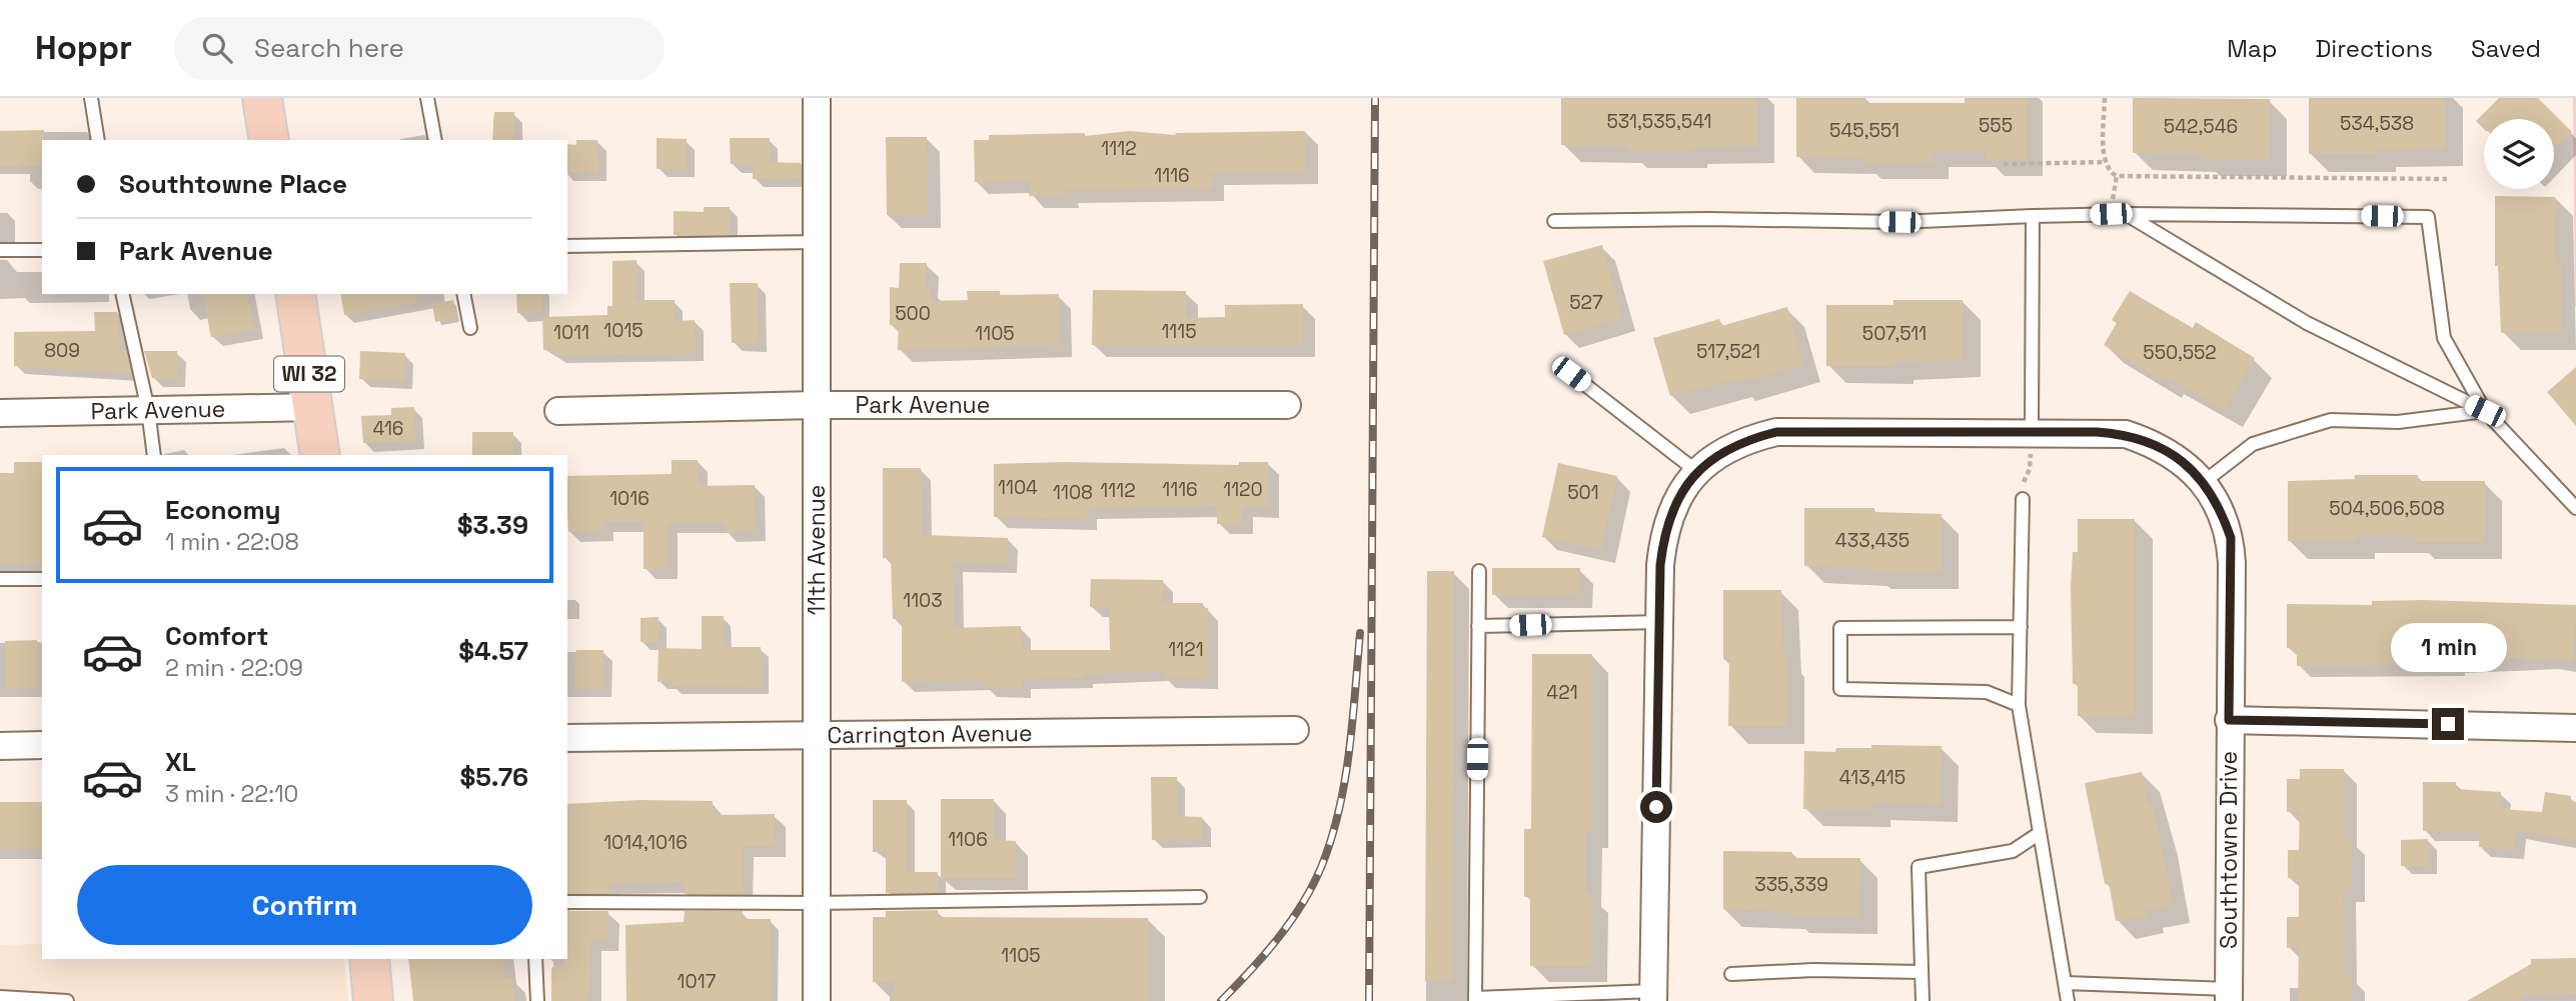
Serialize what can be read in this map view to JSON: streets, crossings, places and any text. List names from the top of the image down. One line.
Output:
{"streets":{"main road":["WI 32"],"street":["Park Avenue","11th Avenue","Carrington Avenue","Southtowne Drive"]},"crossings":[["WI 32","Park Avenue"],["Park Avenue","11th Avenue"],["11th Avenue","Carrington Avenue"]],"house_numbers":["531,535,541","534,538","555","542,546","545,551","1112","1116","527","500","1015","1115","1011","1105","507,511","809","517,521","550,552","416","1104","1116","1120","1112","1108","501","1016","504,506,508","433,435","1103","1121","421","413,415","1106","1014,1016","335,339","1105","1017"],"page":{"header":"Hoppr","search":"Search here","nav":["Map","Directions","Saved"],"banner":["Southtowne Place","Park Avenue"],"list":[{"name":"Economy","note":"1 min · 22:08","value":"$3.39"},{"name":"Comfort","note":"2 min · 22:09","value":"$4.57"},{"name":"XL","note":"3 min · 22:10","value":"$5.76"}],"bubble":"1 min","buttons":"Confirm"}}
